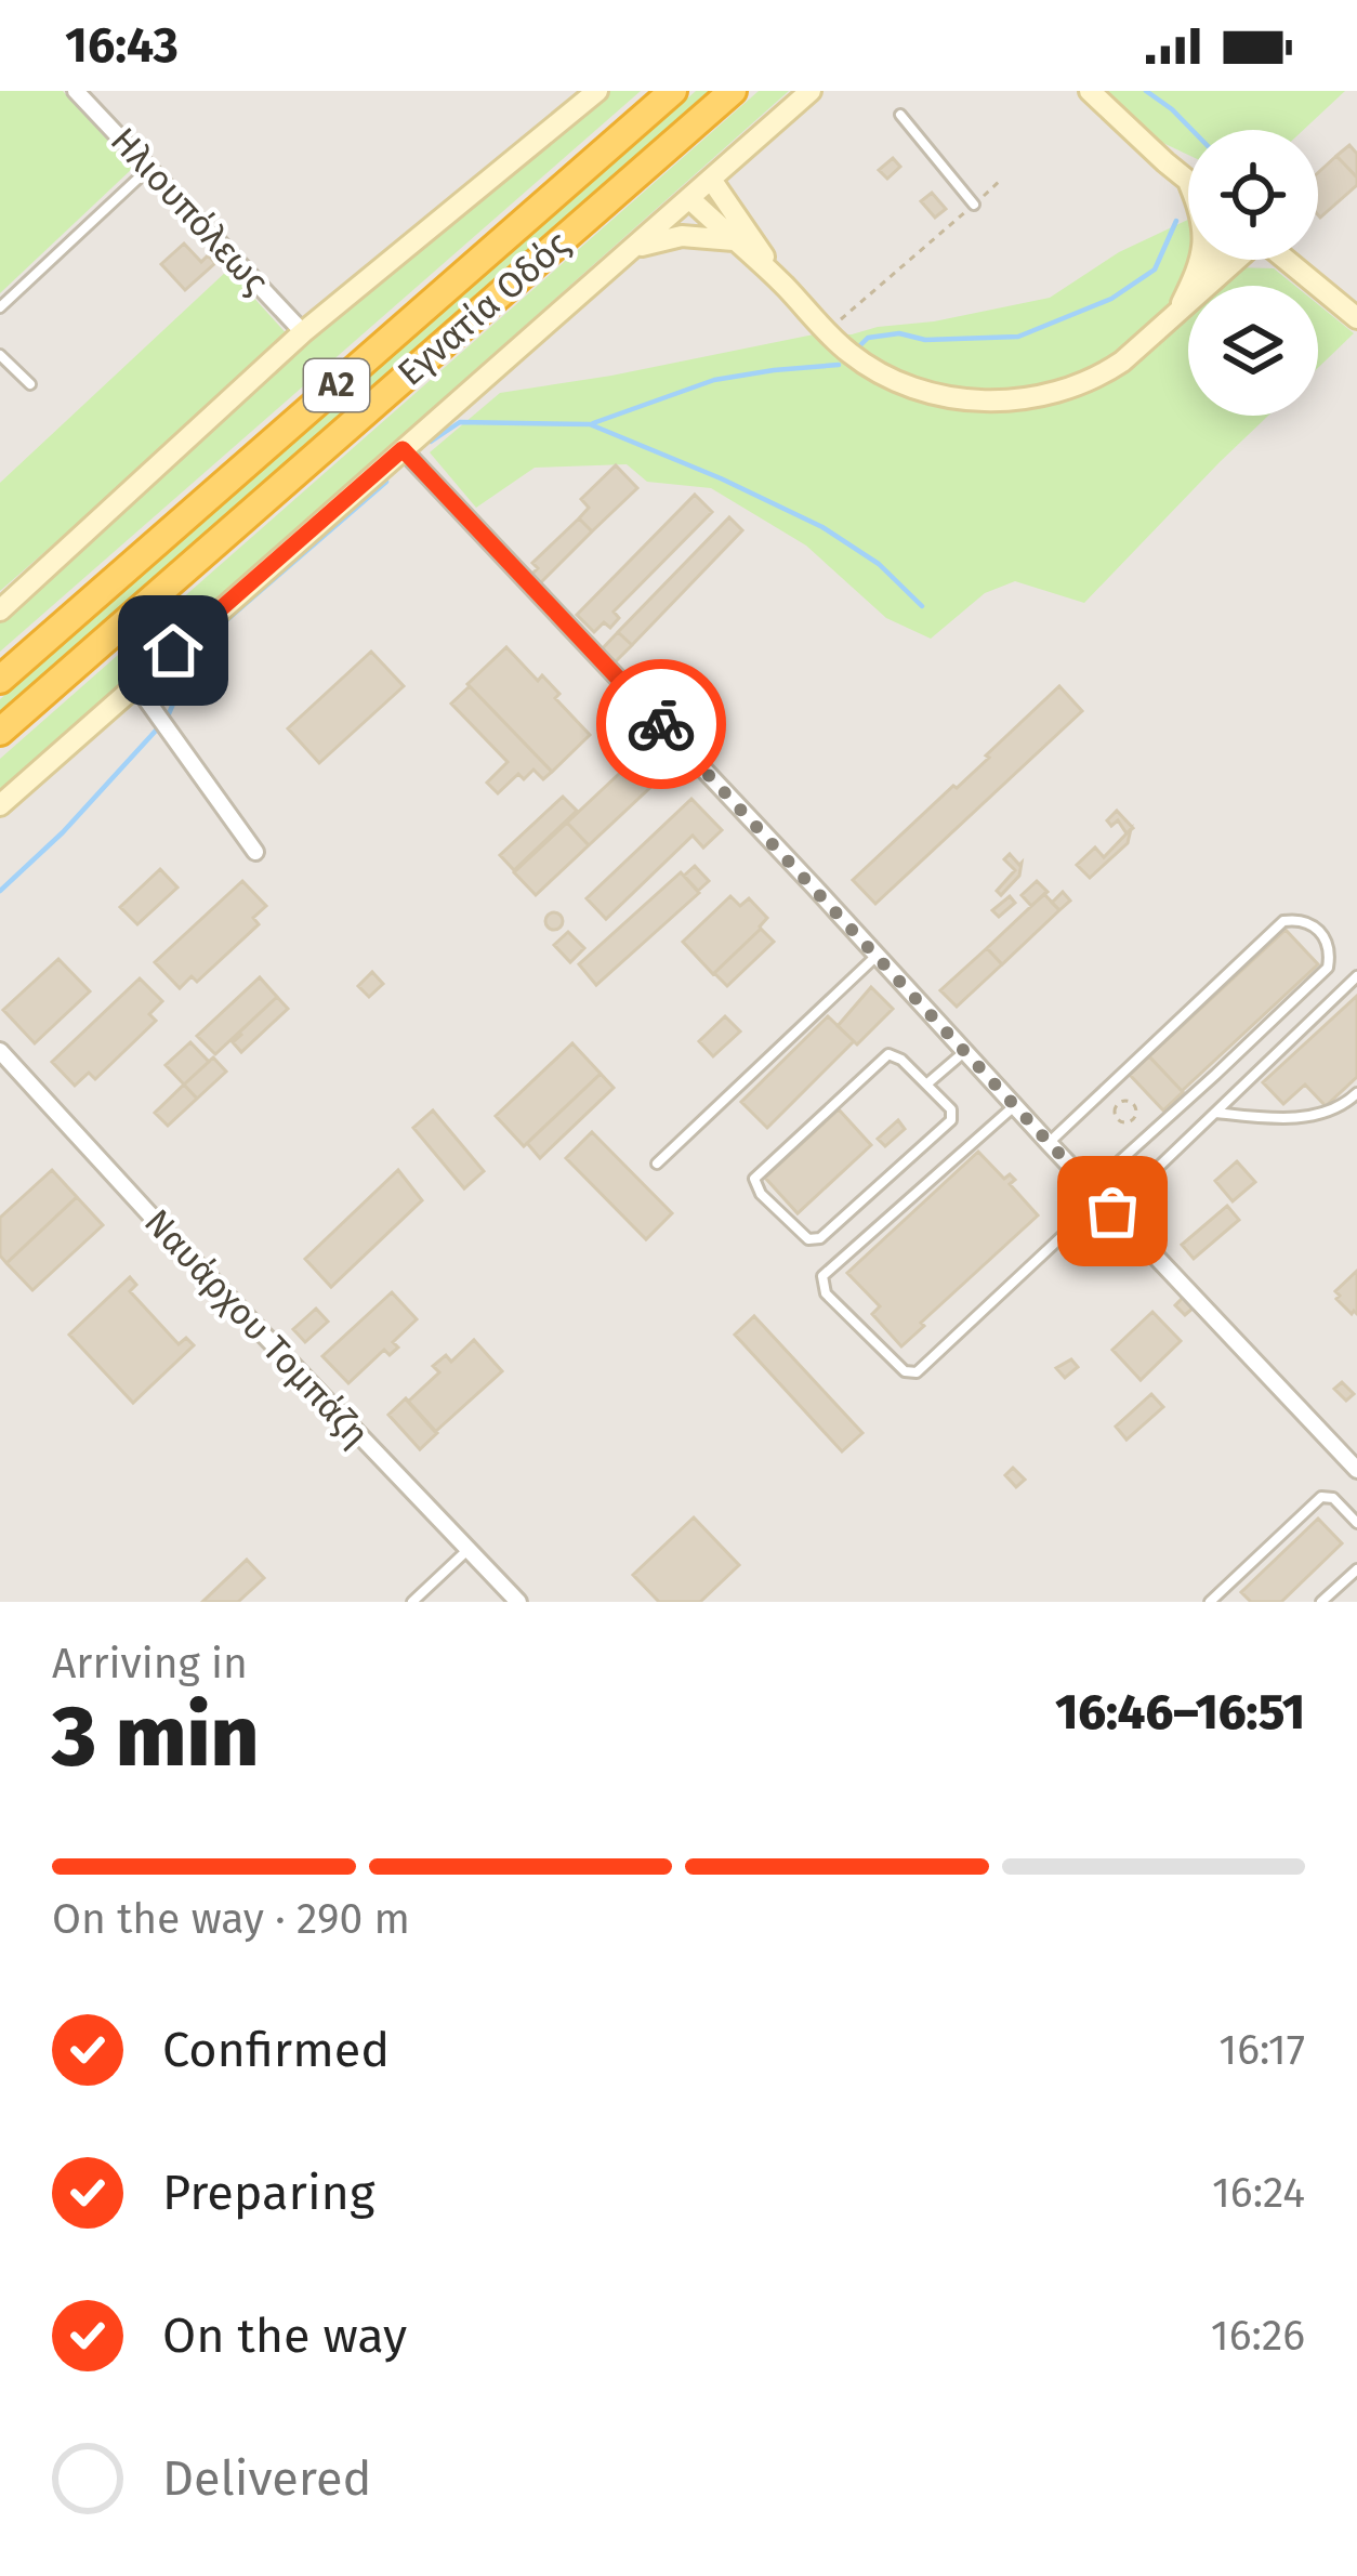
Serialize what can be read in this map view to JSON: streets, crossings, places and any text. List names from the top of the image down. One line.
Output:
{"streets":{"highway":["Εγνατία Οδός","Α2"],"street":["Ηλιουπόλεως","Ναυάρχου Τομπάζη"]},"page":{"status":"16:43","heading":["3 min","Arriving in","16:46–16:51"],"bar":"On the way · 290 m","list":[["Confirmed","16:17"],["Preparing","16:24"],["On the way","16:26"],"Delivered"]}}
